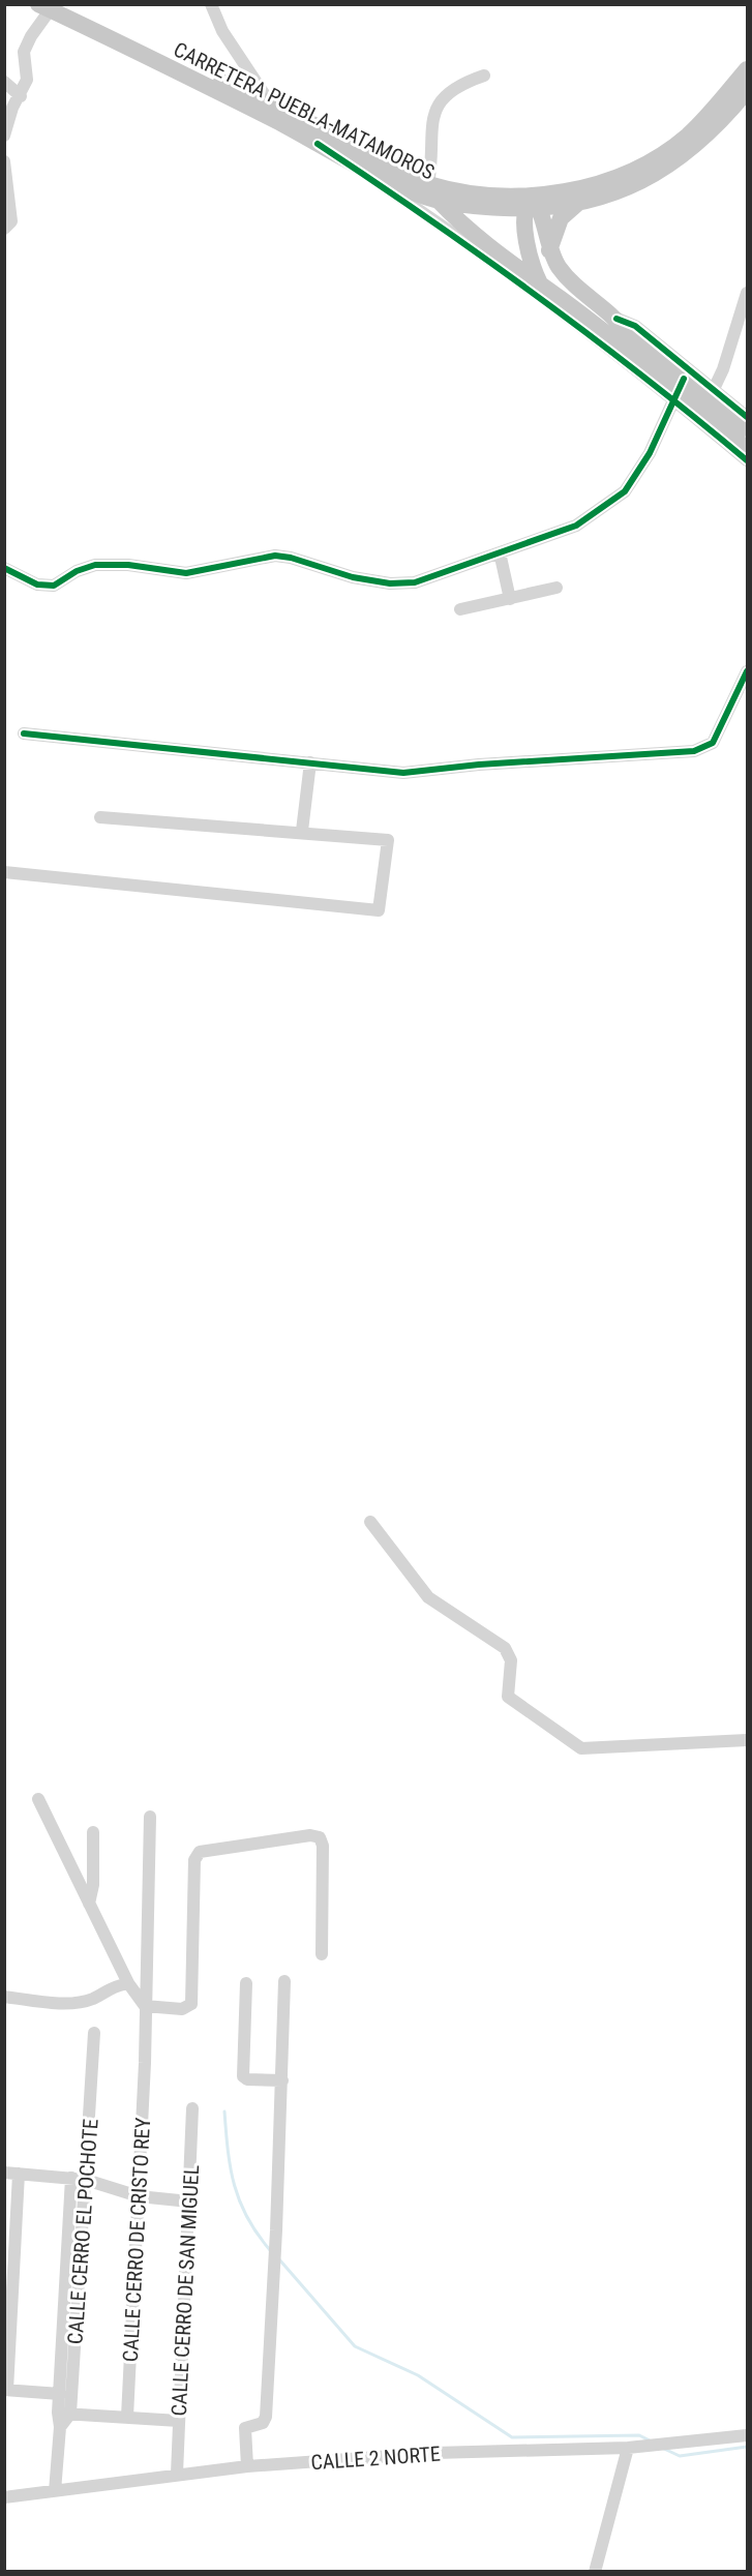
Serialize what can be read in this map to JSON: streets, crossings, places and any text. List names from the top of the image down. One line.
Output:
{"streets":{"main road":["CARRETERA PUEBLA-MATAMOROS"],"street":["CALLE CERRO EL POCHOTE","CALLE CERRO DE CRISTO REY","CALLE CERRO DE SAN MIGUEL","CALLE 2 NORTE"]},"crossings":[["CALLE CERRO EL POCHOTE","CALLE 2 NORTE"],["CALLE CERRO DE SAN MIGUEL","CALLE 2 NORTE"]]}
